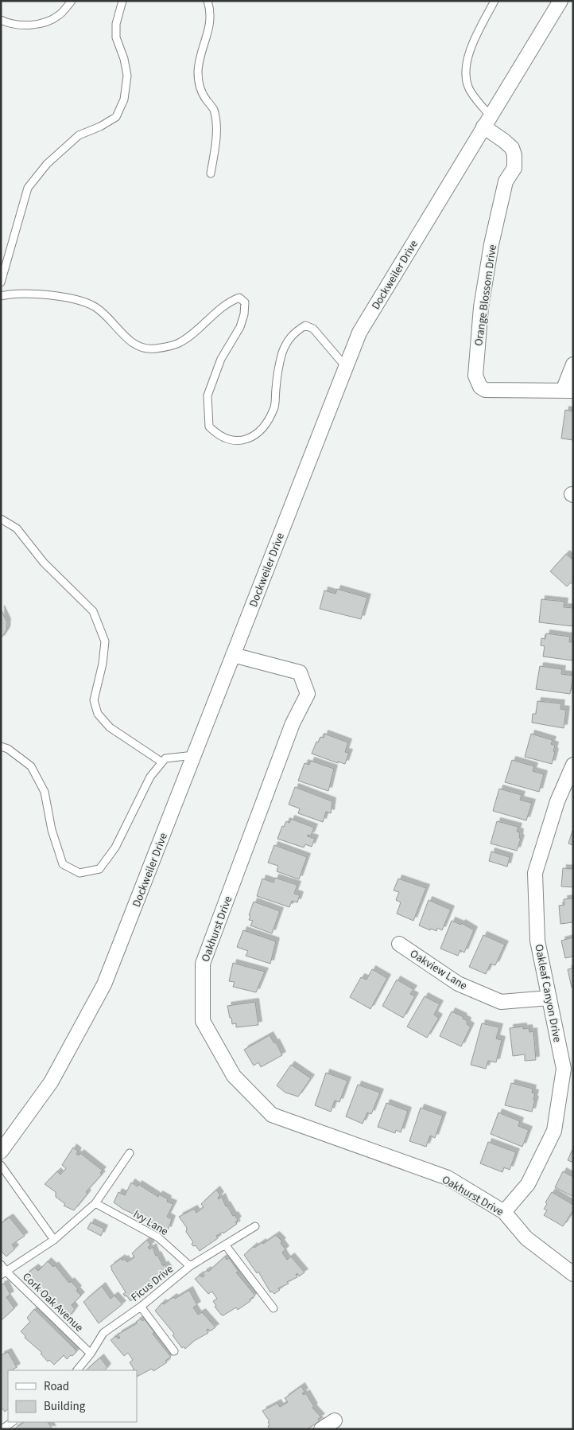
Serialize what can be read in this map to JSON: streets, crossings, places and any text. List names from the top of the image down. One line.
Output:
{"streets":{"street":["Dockweiler Drive","Orange Blossom Drive","Oakhurst Drive","Oakview Lane","Oakleaf Canyon Drive"],"lane":["Ivy Lane","Ficus Drive","Cork Oak Avenue"]},"crossings":[["Dockweiler Drive","Orange Blossom Drive"],["Dockweiler Drive","Oakhurst Drive"],["Oakhurst Drive","Oakleaf Canyon Drive"],["Oakview Lane","Oakleaf Canyon Drive"],["Ivy Lane","Ficus Drive"],["Ficus Drive","Cork Oak Avenue"]],"legend":["Road","Building"]}
